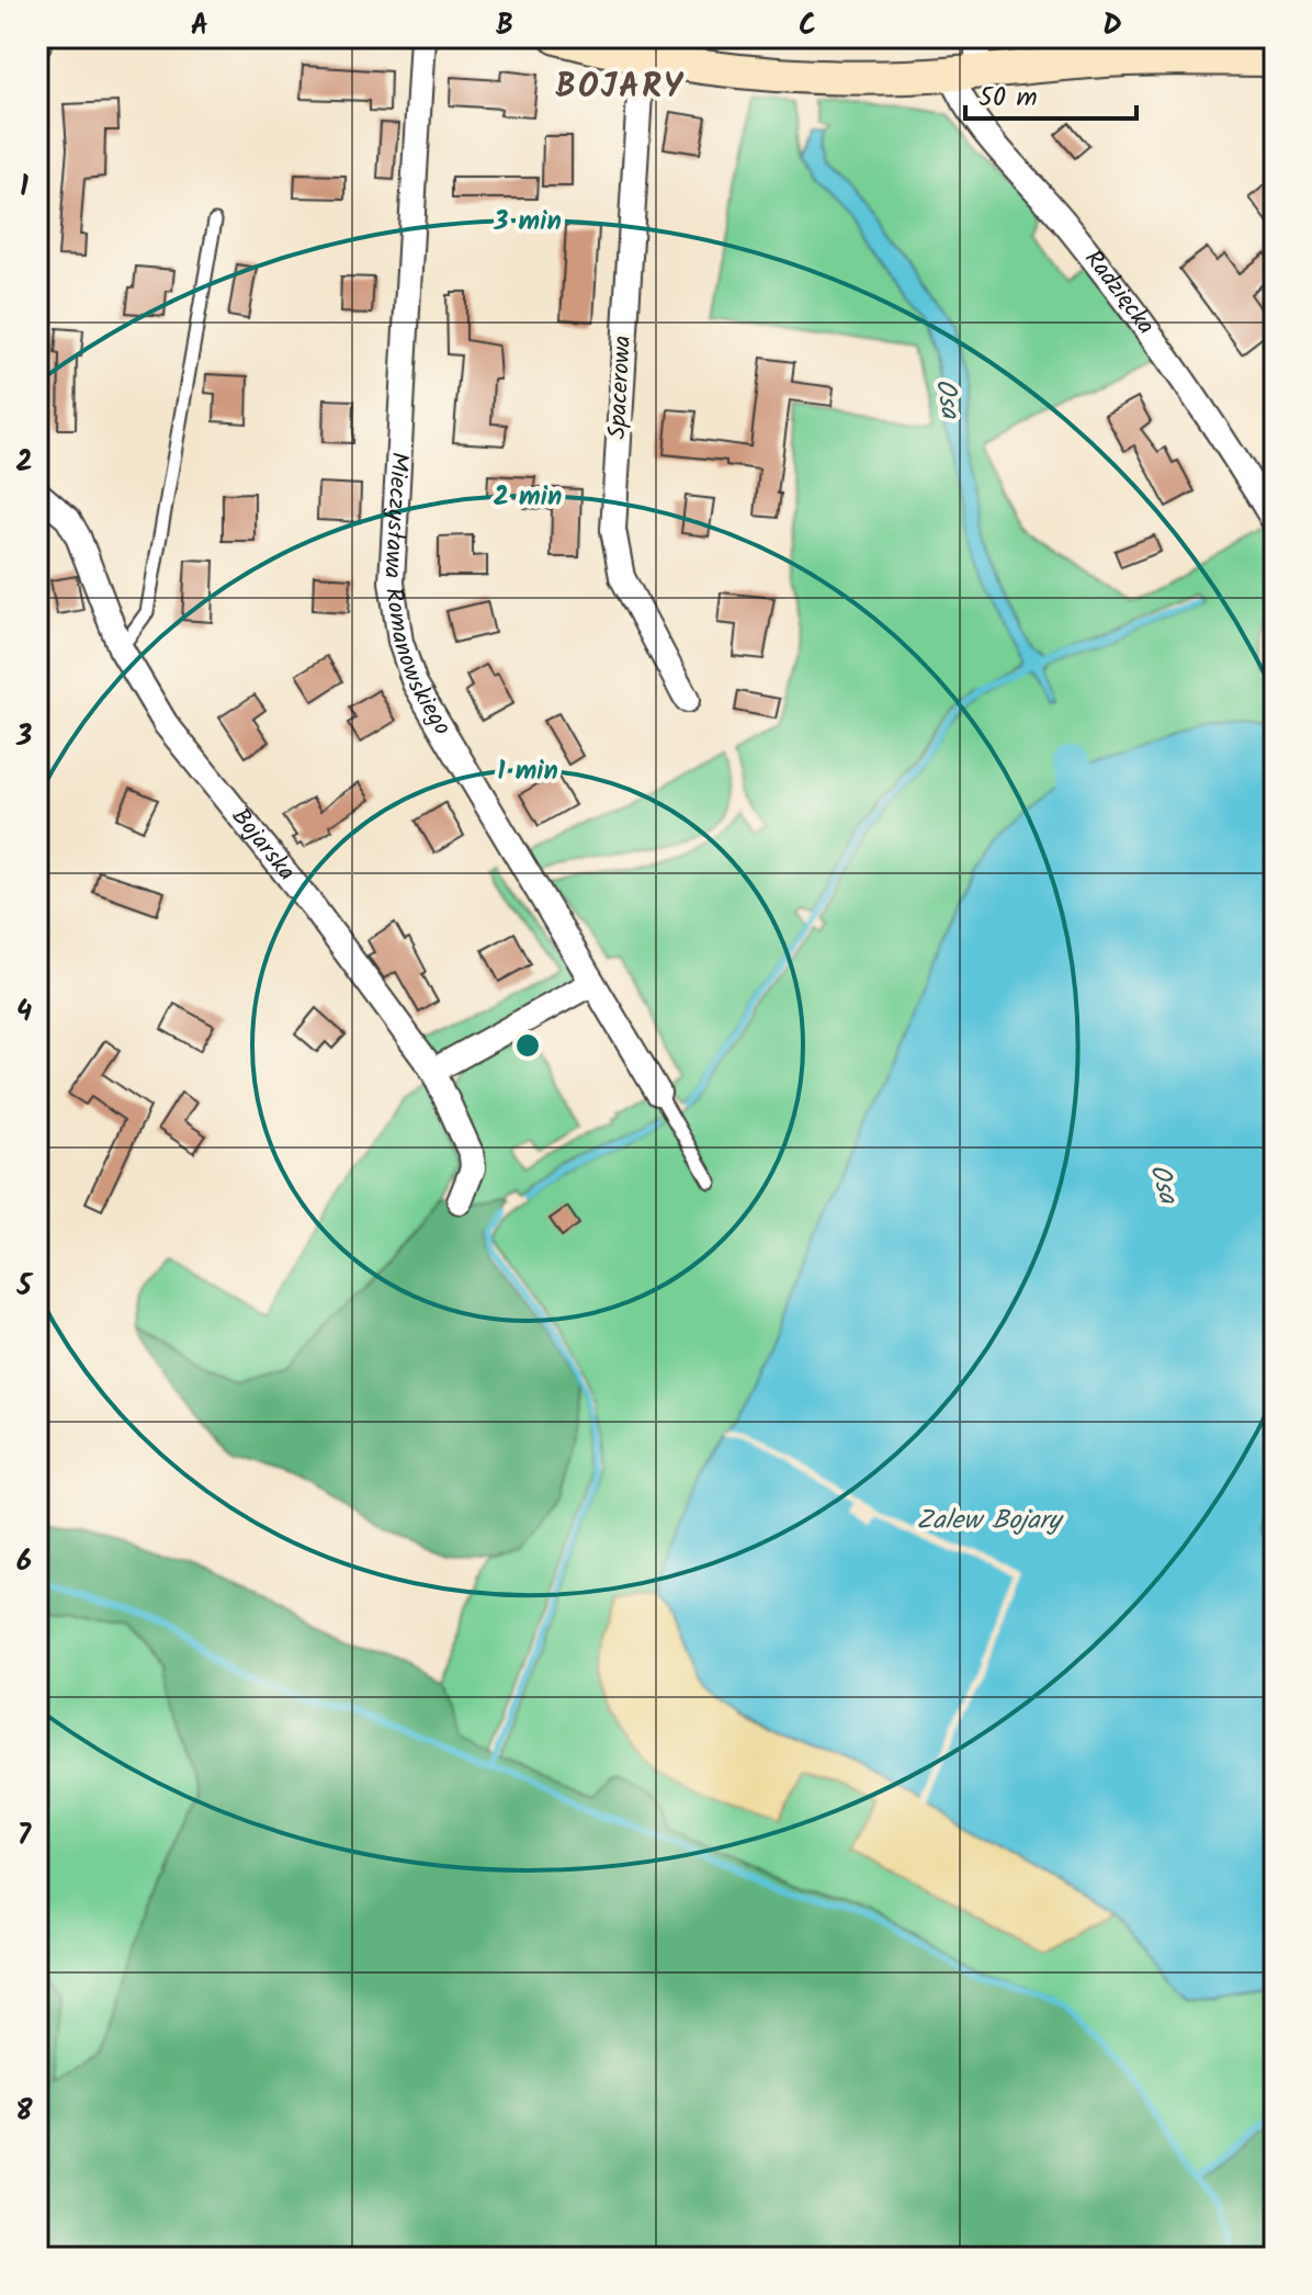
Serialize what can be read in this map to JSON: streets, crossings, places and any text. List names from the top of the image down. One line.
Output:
{"streets":{"street":["Radzięcka","Spacerowa","Mieczysława Romanowskiego","Bojarska"]},"districts":["BOJARY"],"water":["Osa","Zalew Bojary"],"scale_bar":"50 m","grid":{"columns":["A","B","C","D"],"rows":["1","2","3","4","5","6","7","8"]},"rings":["3 min","2 min","1 min"]}
